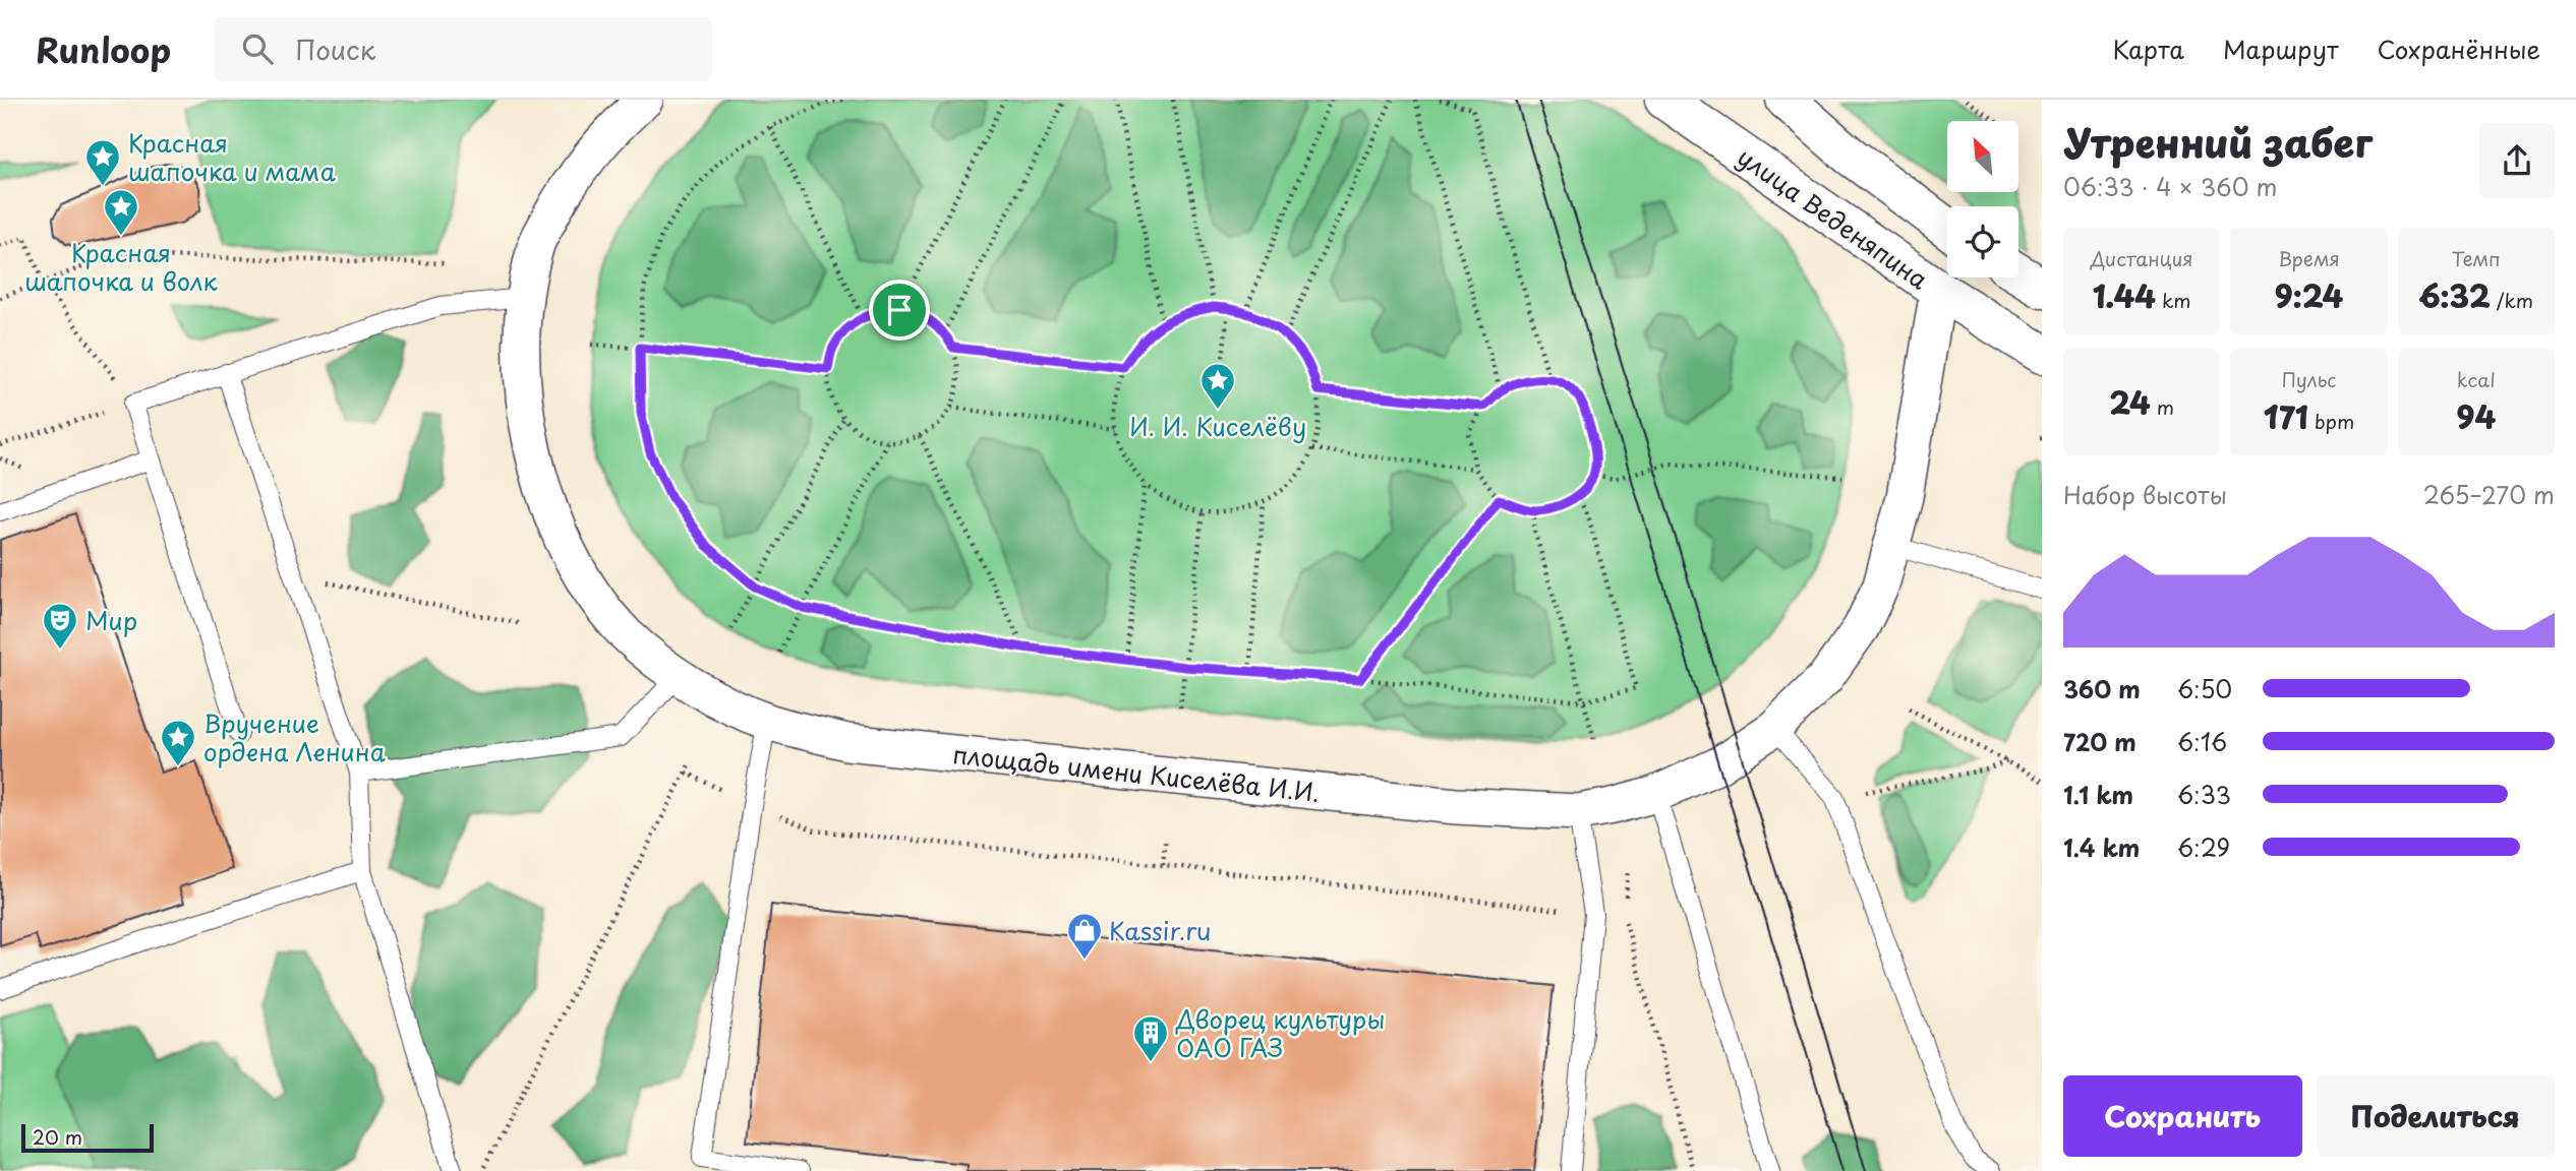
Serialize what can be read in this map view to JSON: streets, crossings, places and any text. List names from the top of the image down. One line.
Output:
{"streets":{"main road":["улица Веденяпина"],"street":["площадь имени Киселёва И.И."]},"crossings":[["улица Веденяпина","площадь имени Киселёва И.И."]],"places":{"place":["Красная шапочка и мама","Красная шапочка и волк","И. И. Киселёву","Вручение ордена Ленина"],"theatre":["Мир"],"shop":["Kassir.ru"],"building":["Дворец культуры ОАО ГАЗ"]},"scale_bar":"20 m","north":"top left","page":{"header":"Runloop","search":"Поиск","nav":["Карта","Маршрут","Сохранённые"],"heading":["Утренний забег","06:33 · 4 × 360 m"],"stats":[["Дистанция","1.44 km"],["Время","9:24"],["Темп","6:32 /km"],["24 m"],["Пульс","171 bpm"],["kcal","94"]],"chart":["Набор высоты","265–270 m"],"list":[{"name":"360 m","note":"6:50"},{"name":"720 m","note":"6:16"},{"name":"1.1 km","note":"6:33"},{"name":"1.4 km","note":"6:29"}],"buttons":["Сохранить","Поделиться"],"scale":"20 m"}}
